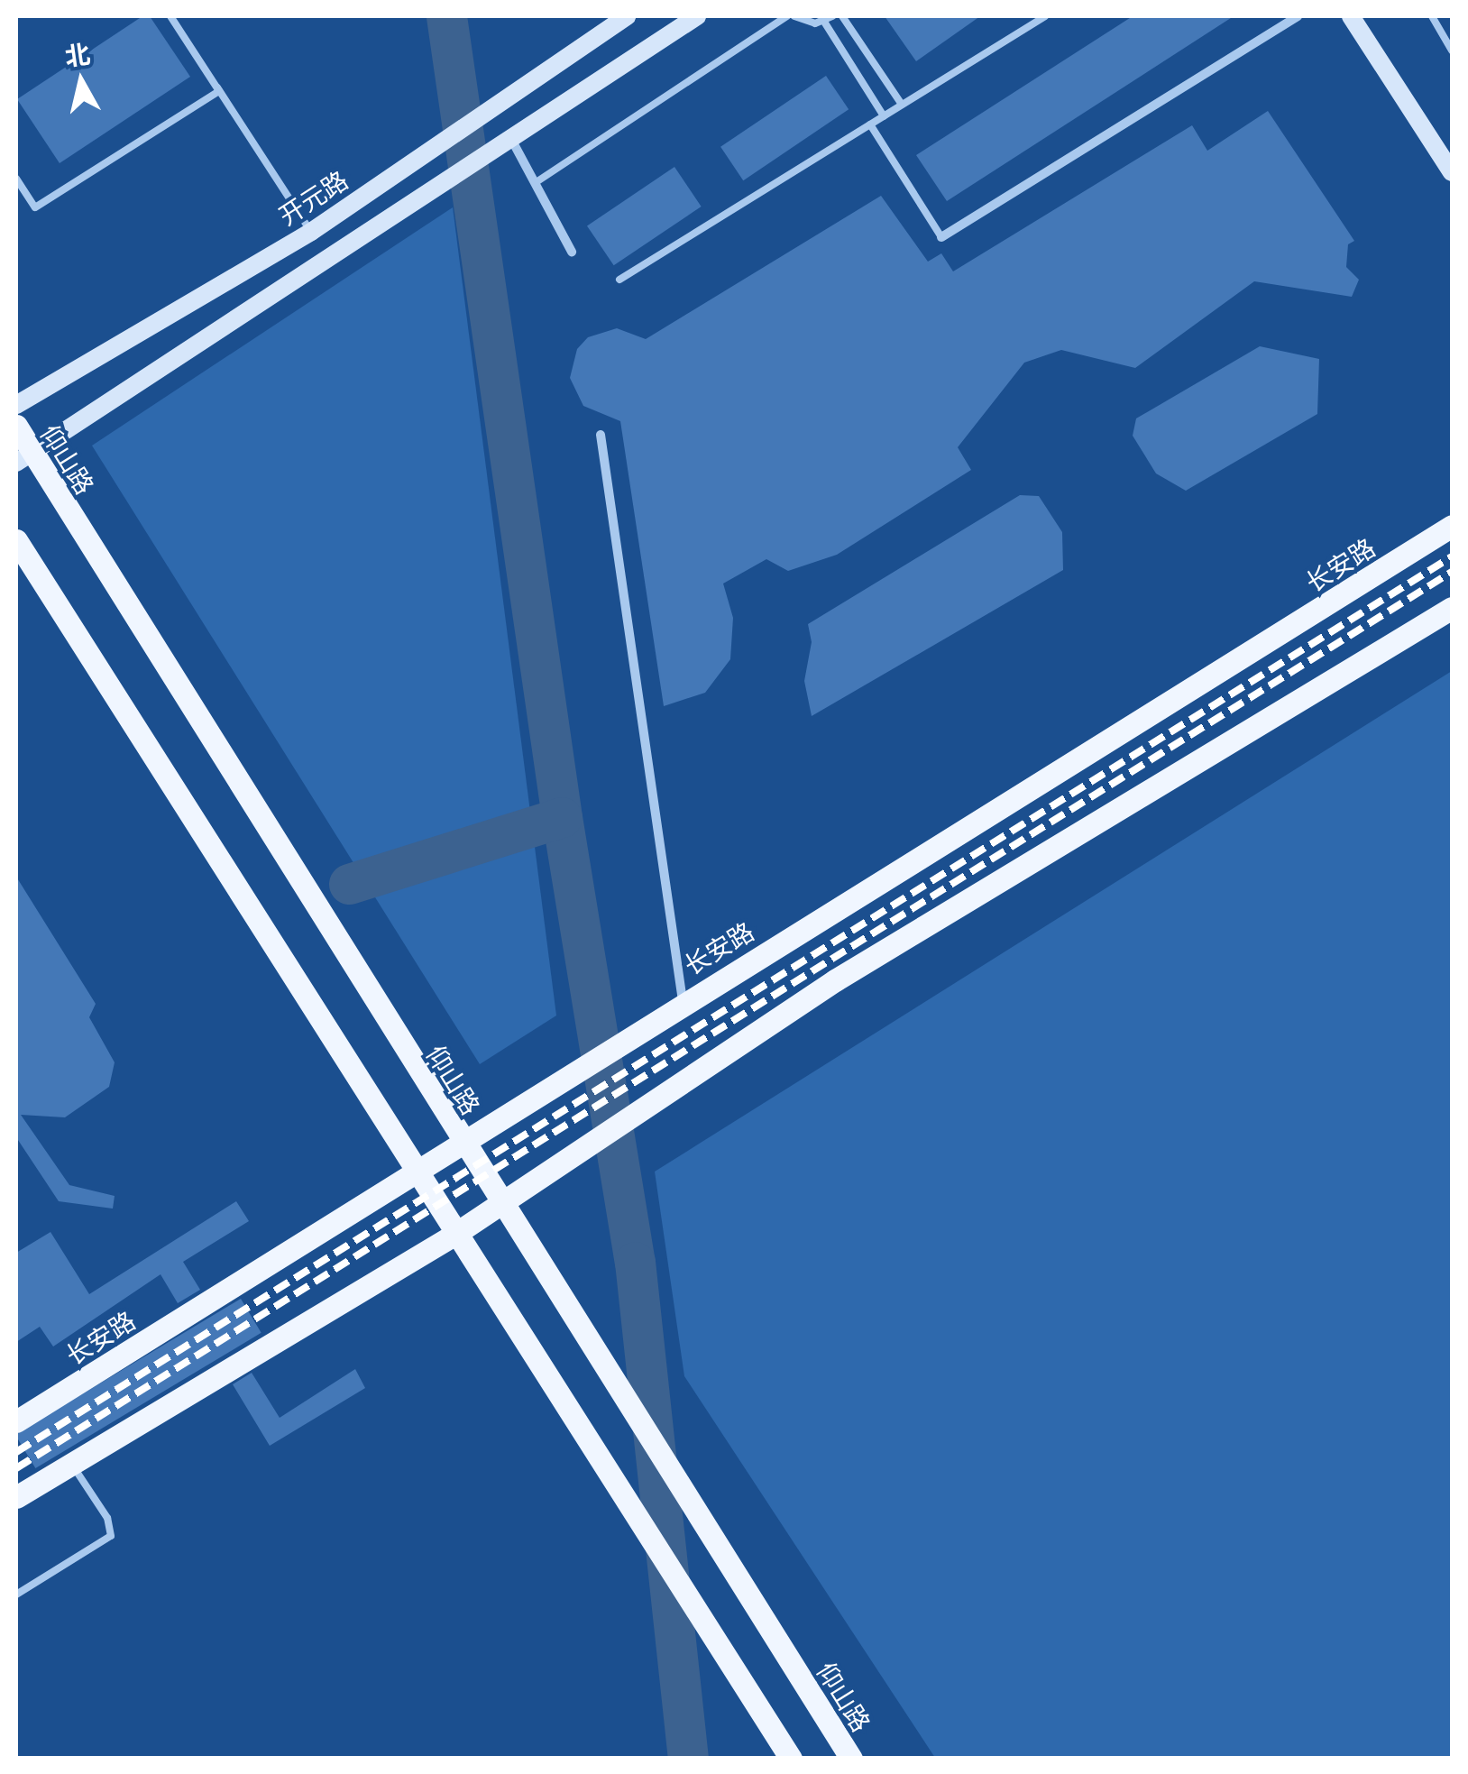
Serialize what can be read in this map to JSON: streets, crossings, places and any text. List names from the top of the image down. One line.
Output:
{"streets":{"main road":["开元路","仰山路","长安路"]},"crossings":[["仰山路","长安路"]],"north":"top"}
